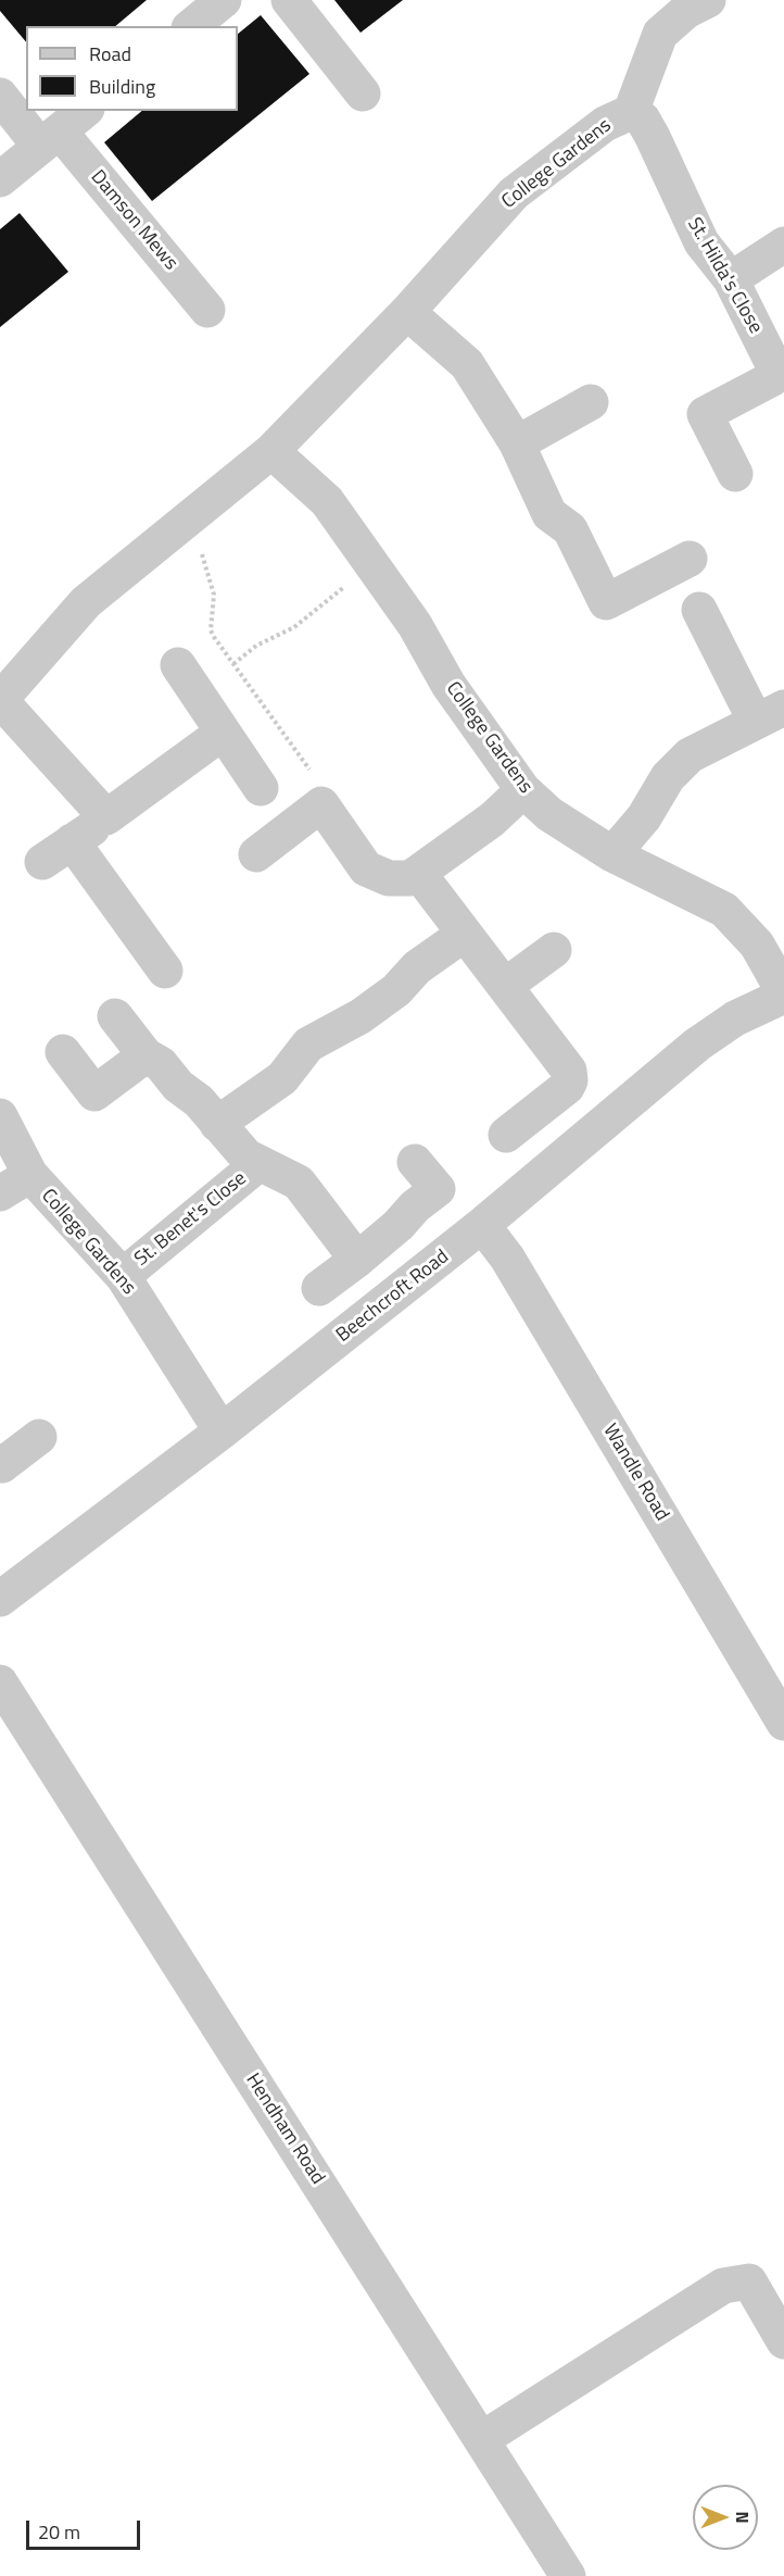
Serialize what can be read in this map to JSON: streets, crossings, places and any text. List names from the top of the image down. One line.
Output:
{"streets":{"street":["College Gardens","Damson Mews","St. Hilda's Close","St. Benet's Close","Beechcroft Road","Wandle Road","Hendham Road"]},"crossings":[["College Gardens","St. Hilda's Close"],["College Gardens","St. Benet's Close"],["College Gardens","Beechcroft Road"],["Beechcroft Road","Wandle Road"]],"legend":["Road","Building"],"scale_bar":"20 m","north":"right"}
